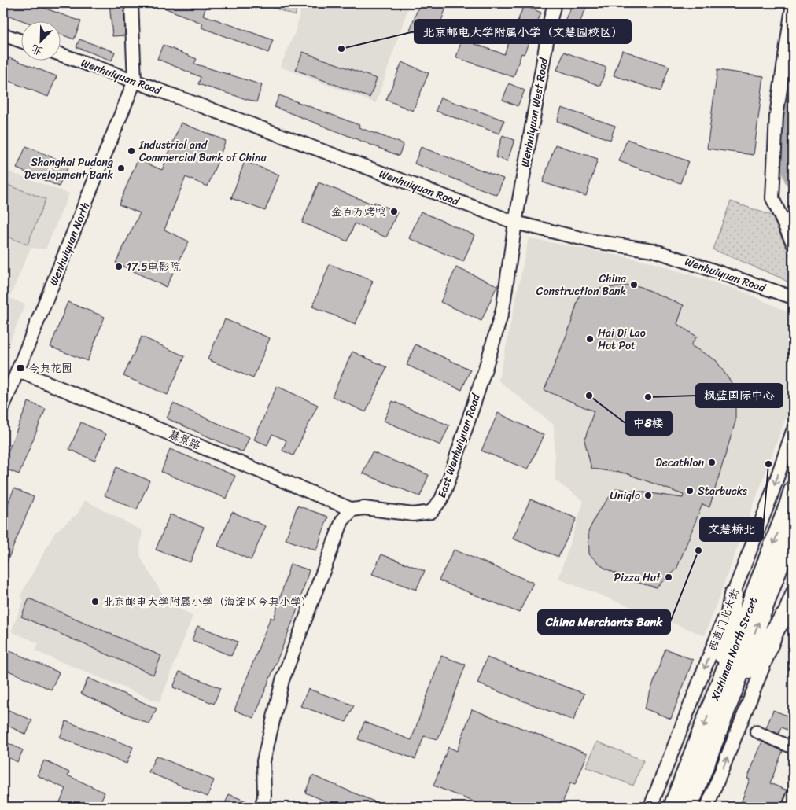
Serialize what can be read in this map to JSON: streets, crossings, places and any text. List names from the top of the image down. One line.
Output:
{"streets":{"highway":["Xizhimen North Street"],"street":["Wenhuiyuan Road","Wenhuiyuan West Road","Wenhuiyuan North","慧景路","East Wenhuiyuan Road","西直门北大街"]},"crossings":[["Wenhuiyuan Road","Wenhuiyuan West Road"],["Wenhuiyuan Road","Wenhuiyuan North"],["Wenhuiyuan Road","East Wenhuiyuan Road"],["Wenhuiyuan West Road","East Wenhuiyuan Road"],["Wenhuiyuan North","慧景路"],["慧景路","East Wenhuiyuan Road"]],"places":{"other":["北京邮电大学附属小学（文慧园校区）","Industrial and Commercial Bank of China","Shanghai Pudong Development Bank","金百万烤鸭","17.5电影院","China Construction Bank","Hai Di Lao Hot Pot","中8楼","枫蓝国际中心","Decathlon","文慧桥北","Starbucks","Uniqlo","China Merchants Bank","Pizza Hut","北京邮电大学附属小学（海淀区今典小学）"],"transit":["今典花园"]},"north":"bottom left"}
